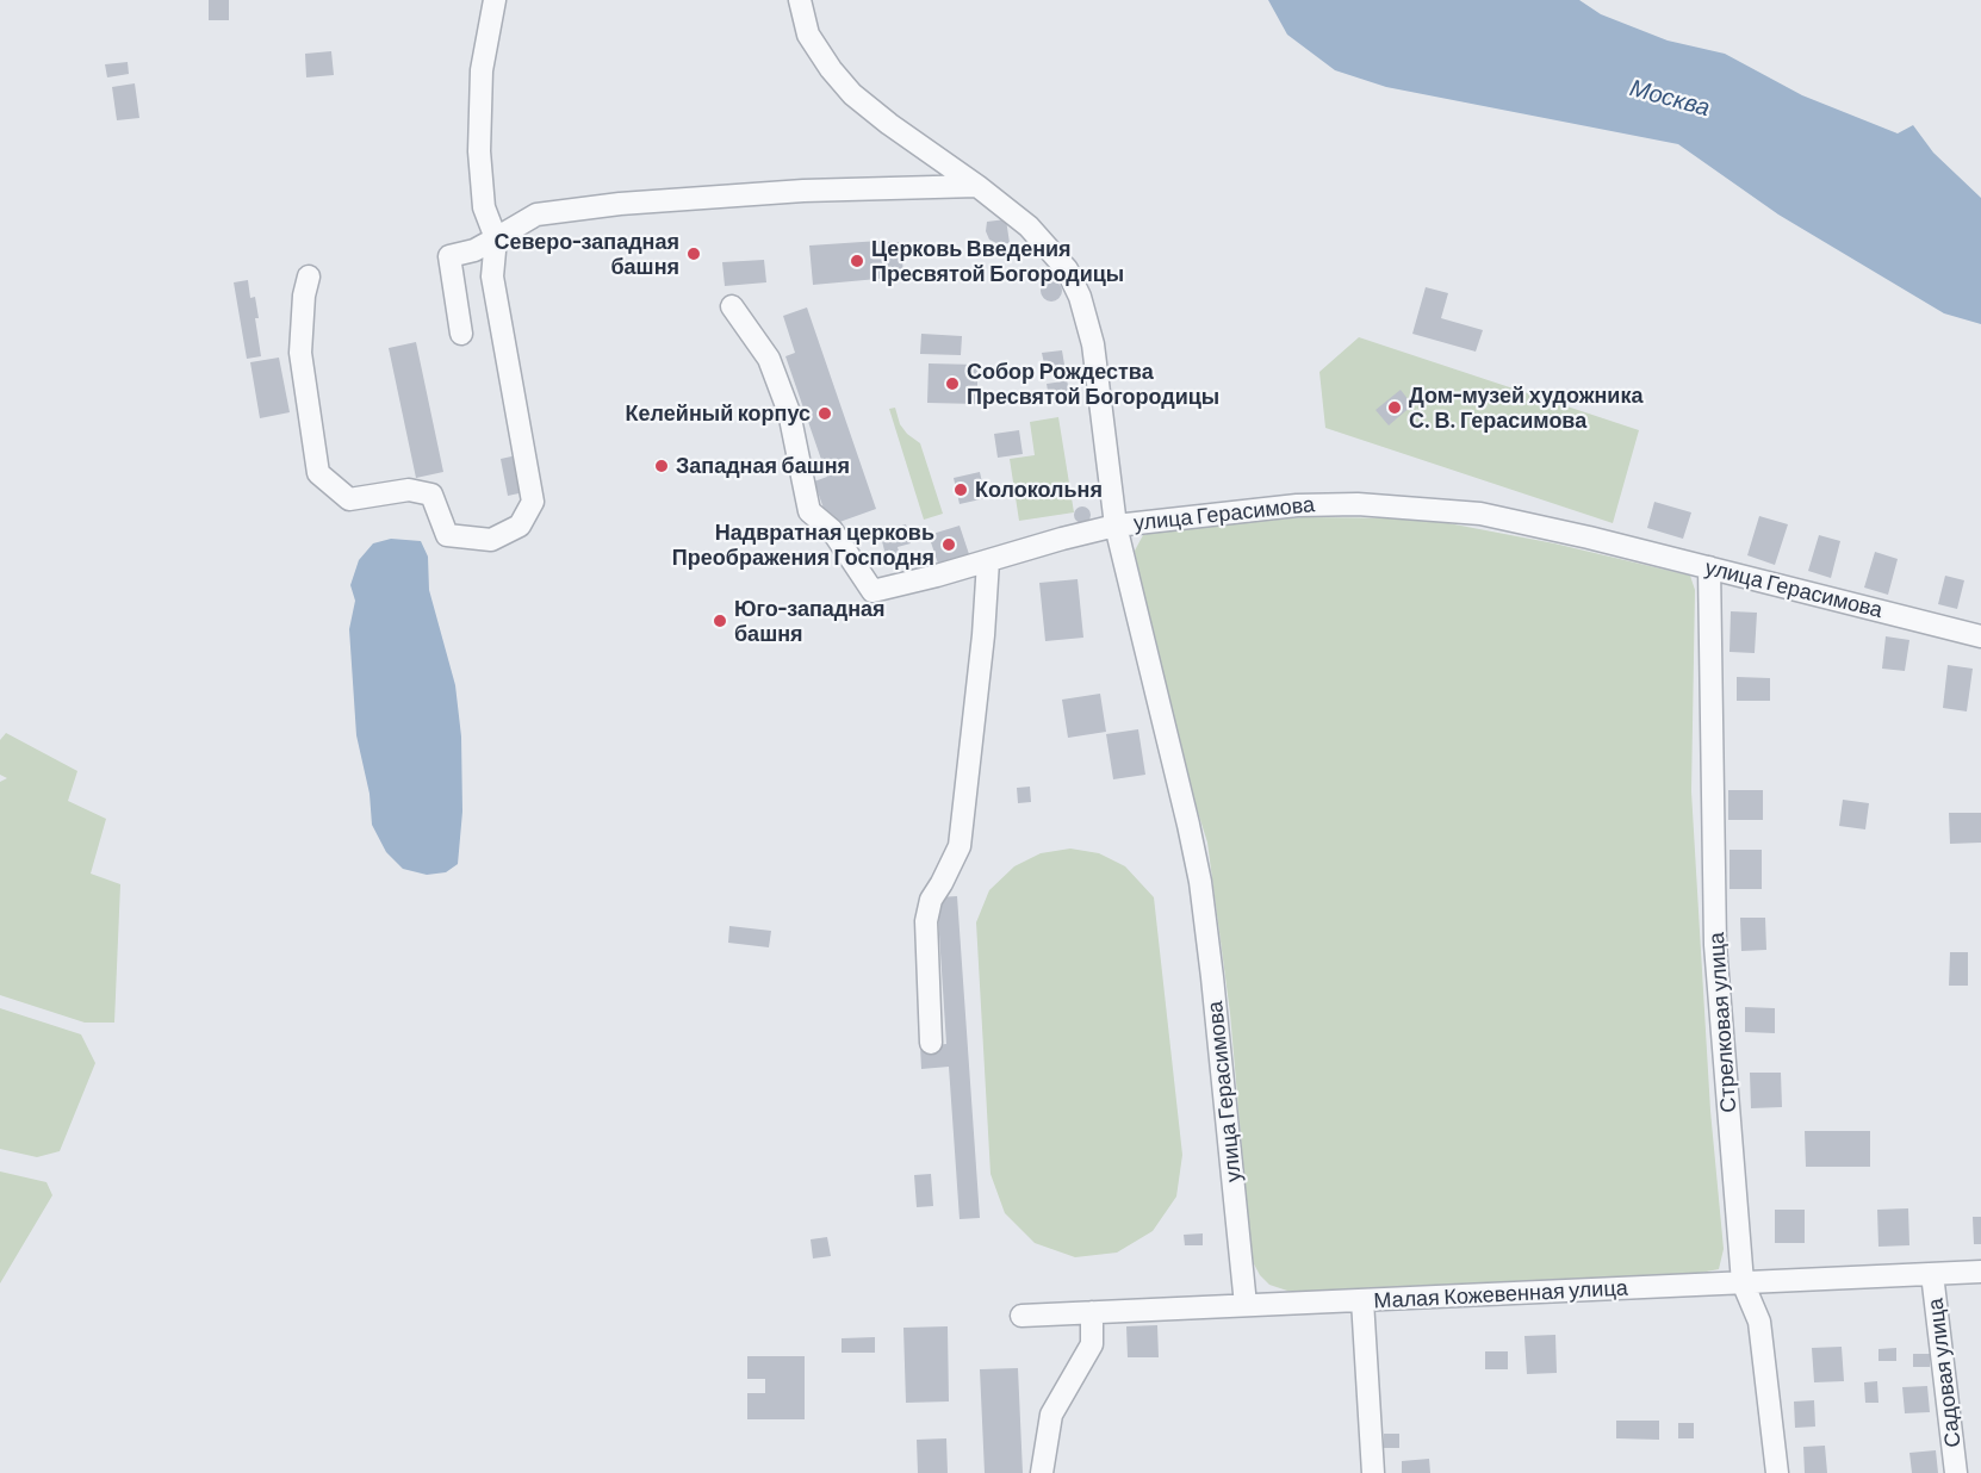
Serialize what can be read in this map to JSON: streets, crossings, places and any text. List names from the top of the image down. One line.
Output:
{"streets":{"street":["улица Герасимова","Стрелковая улица","Малая Кожевенная улица","Садовая улица"]},"crossings":[["улица Герасимова","Стрелковая улица"],["улица Герасимова","Малая Кожевенная улица"],["Стрелковая улица","Малая Кожевенная улица"],["Малая Кожевенная улица","Садовая улица"]],"water":["Москва"],"places":["Северо-западная башня","Церковь Введения Пресвятой Богородицы","Собор Рождества Пресвятой Богородицы","Дом-музей художника С. В. Герасимова","Келейный корпус","Западная башня","Колокольня","Надвратная церковь Преображения Господня","Юго-западная башня"]}
